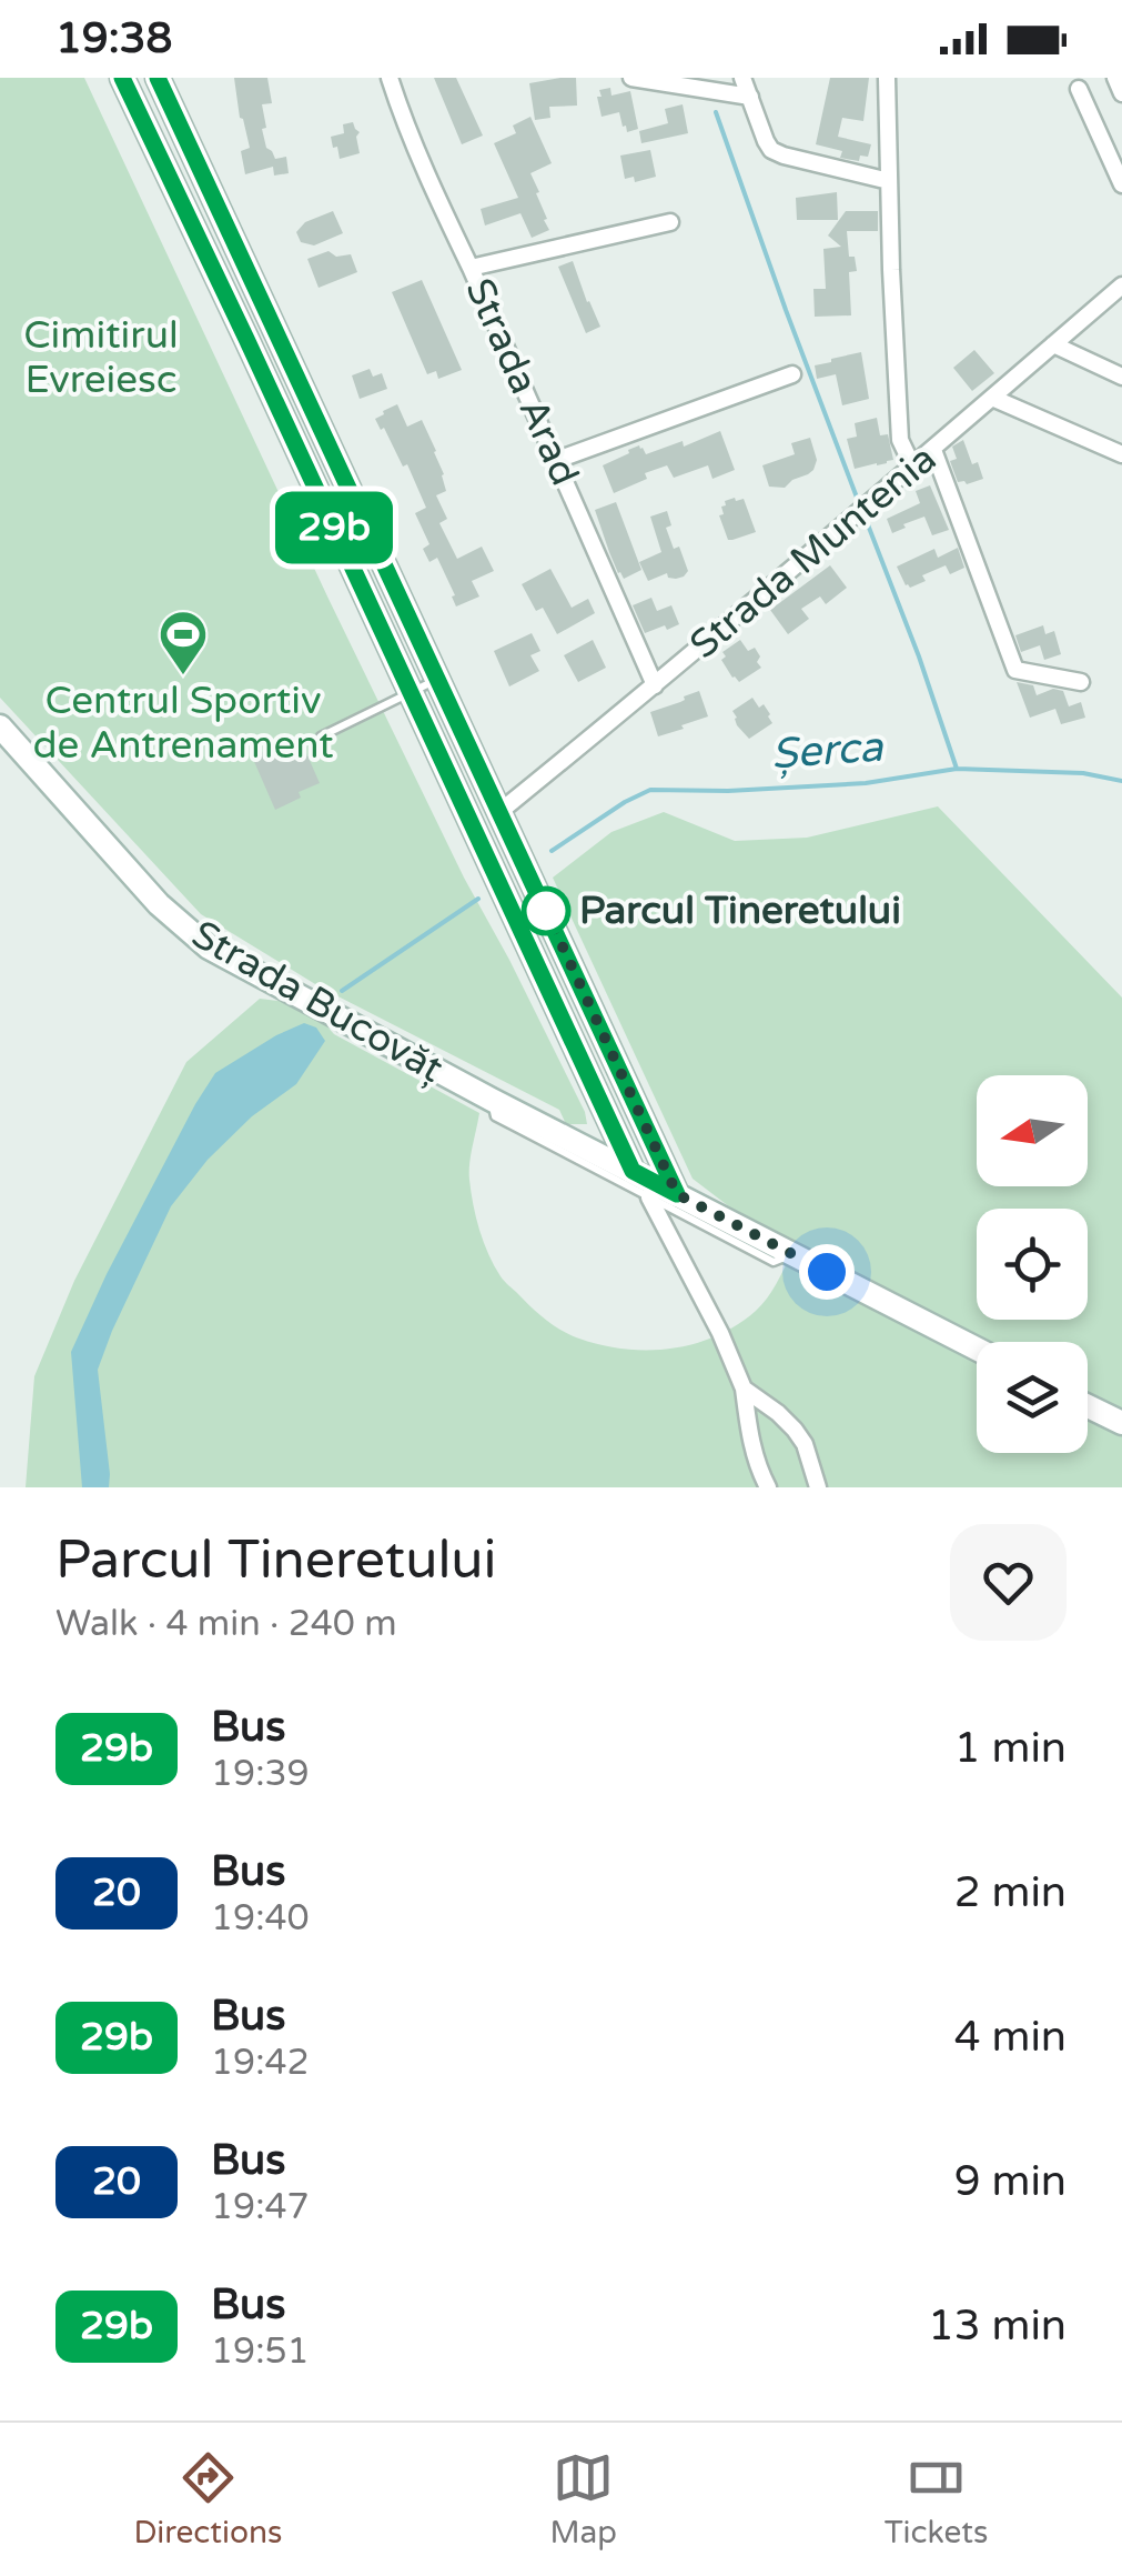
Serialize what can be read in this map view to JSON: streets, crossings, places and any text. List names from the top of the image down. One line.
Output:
{"streets":{"main road":["Strada Bucovăț"],"street":["Strada Arad","Strada Muntenia"]},"crossings":[["Strada Arad","Strada Muntenia"]],"water":["Șerca"],"parks":["Cimitirul Evreiesc"],"places":{"sports":["Centrul Sportiv de Antrenament"],"other":["Parcul Tineretului"]},"lines":["bus line 29b"],"north":"left","page":{"status":"19:38","on_map":"29b","heading":["Parcul Tineretului","Walk · 4 min · 240 m"],"list":[{"mark":"29b","name":"Bus","note":"19:39","value":"1 min"},{"mark":"20","name":"Bus","note":"19:40","value":"2 min"},{"mark":"29b","name":"Bus","note":"19:42","value":"4 min"},{"mark":"20","name":"Bus","note":"19:47","value":"9 min"},{"mark":"29b","name":"Bus","note":"19:51","value":"13 min"}],"tabs":["Directions","Map","Tickets"]}}
